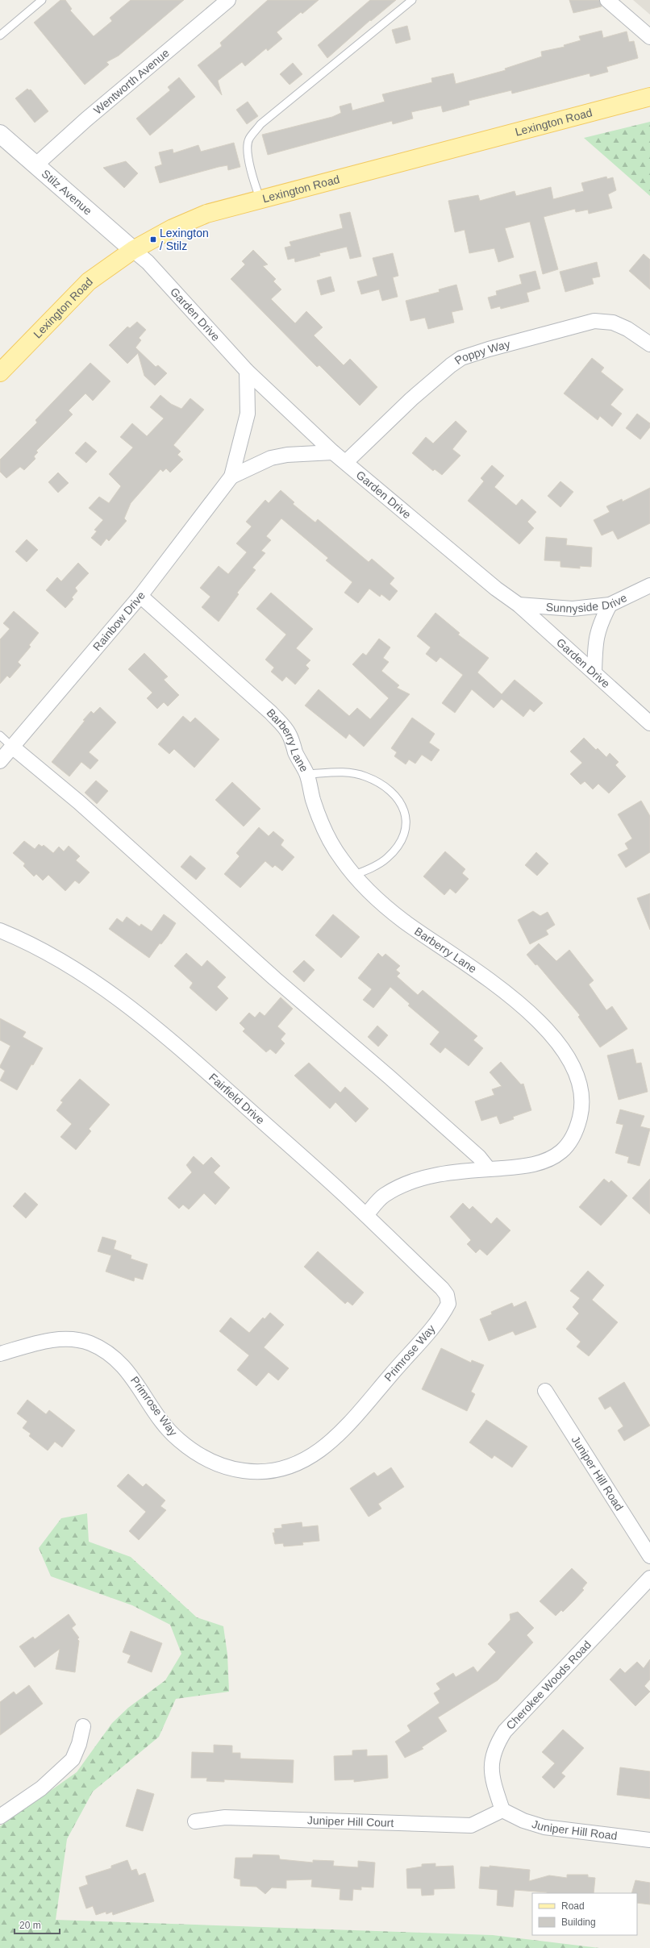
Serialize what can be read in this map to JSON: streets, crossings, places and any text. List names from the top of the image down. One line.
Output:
{"streets":{"main road":["Lexington Road"],"street":["Wentworth Avenue","Stilz Avenue","Garden Drive","Poppy Way","Sunnyside Drive","Rainbow Drive","Barberry Lane","Fairfield Drive","Primrose Way","Juniper Hill Road","Cherokee Woods Road","Juniper Hill Court"]},"crossings":[["Wentworth Avenue","Stilz Avenue"],["Lexington Road","Stilz Avenue"],["Lexington Road","Garden Drive"],["Stilz Avenue","Garden Drive"],["Garden Drive","Poppy Way"],["Garden Drive","Sunnyside Drive"],["Garden Drive","Rainbow Drive"],["Rainbow Drive","Barberry Lane"],["Barberry Lane","Fairfield Drive"],["Fairfield Drive","Primrose Way"],["Juniper Hill Road","Cherokee Woods Road"],["Juniper Hill Road","Juniper Hill Court"],["Cherokee Woods Road","Juniper Hill Court"]],"places":{"transit":["Lexington / Stilz"]},"legend":["Road","Building"],"scale_bar":"20 m"}
